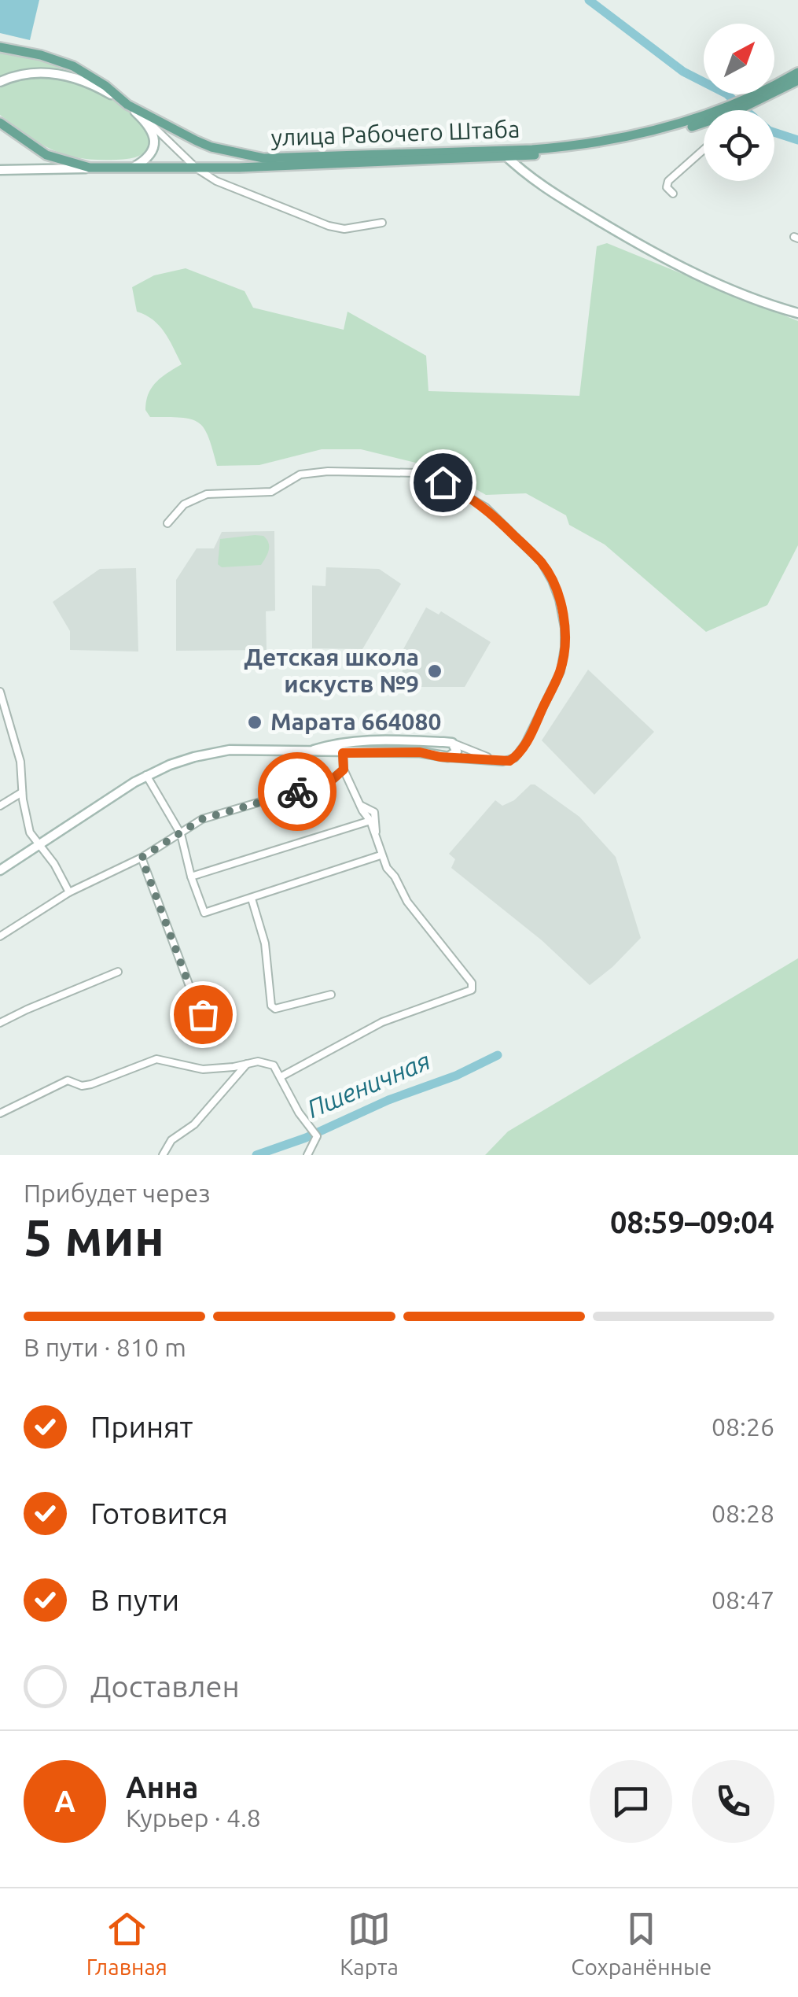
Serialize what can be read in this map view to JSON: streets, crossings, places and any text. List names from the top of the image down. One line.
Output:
{"streets":{"main road":["улица Рабочего Штаба"]},"water":["Пшеничная"],"places":["Детская школа искуств №9","Марата 664080"],"north":"top right","page":{"heading":["5 мин","Прибудет через","08:59–09:04"],"panel":["Анна","Курьер · 4.8"],"bar":"В пути · 810 m","list":[["Принят","08:26"],["Готовится","08:28"],["В пути","08:47"],"Доставлен"],"round":"А","tabs":["Главная","Карта","Сохранённые"]}}
